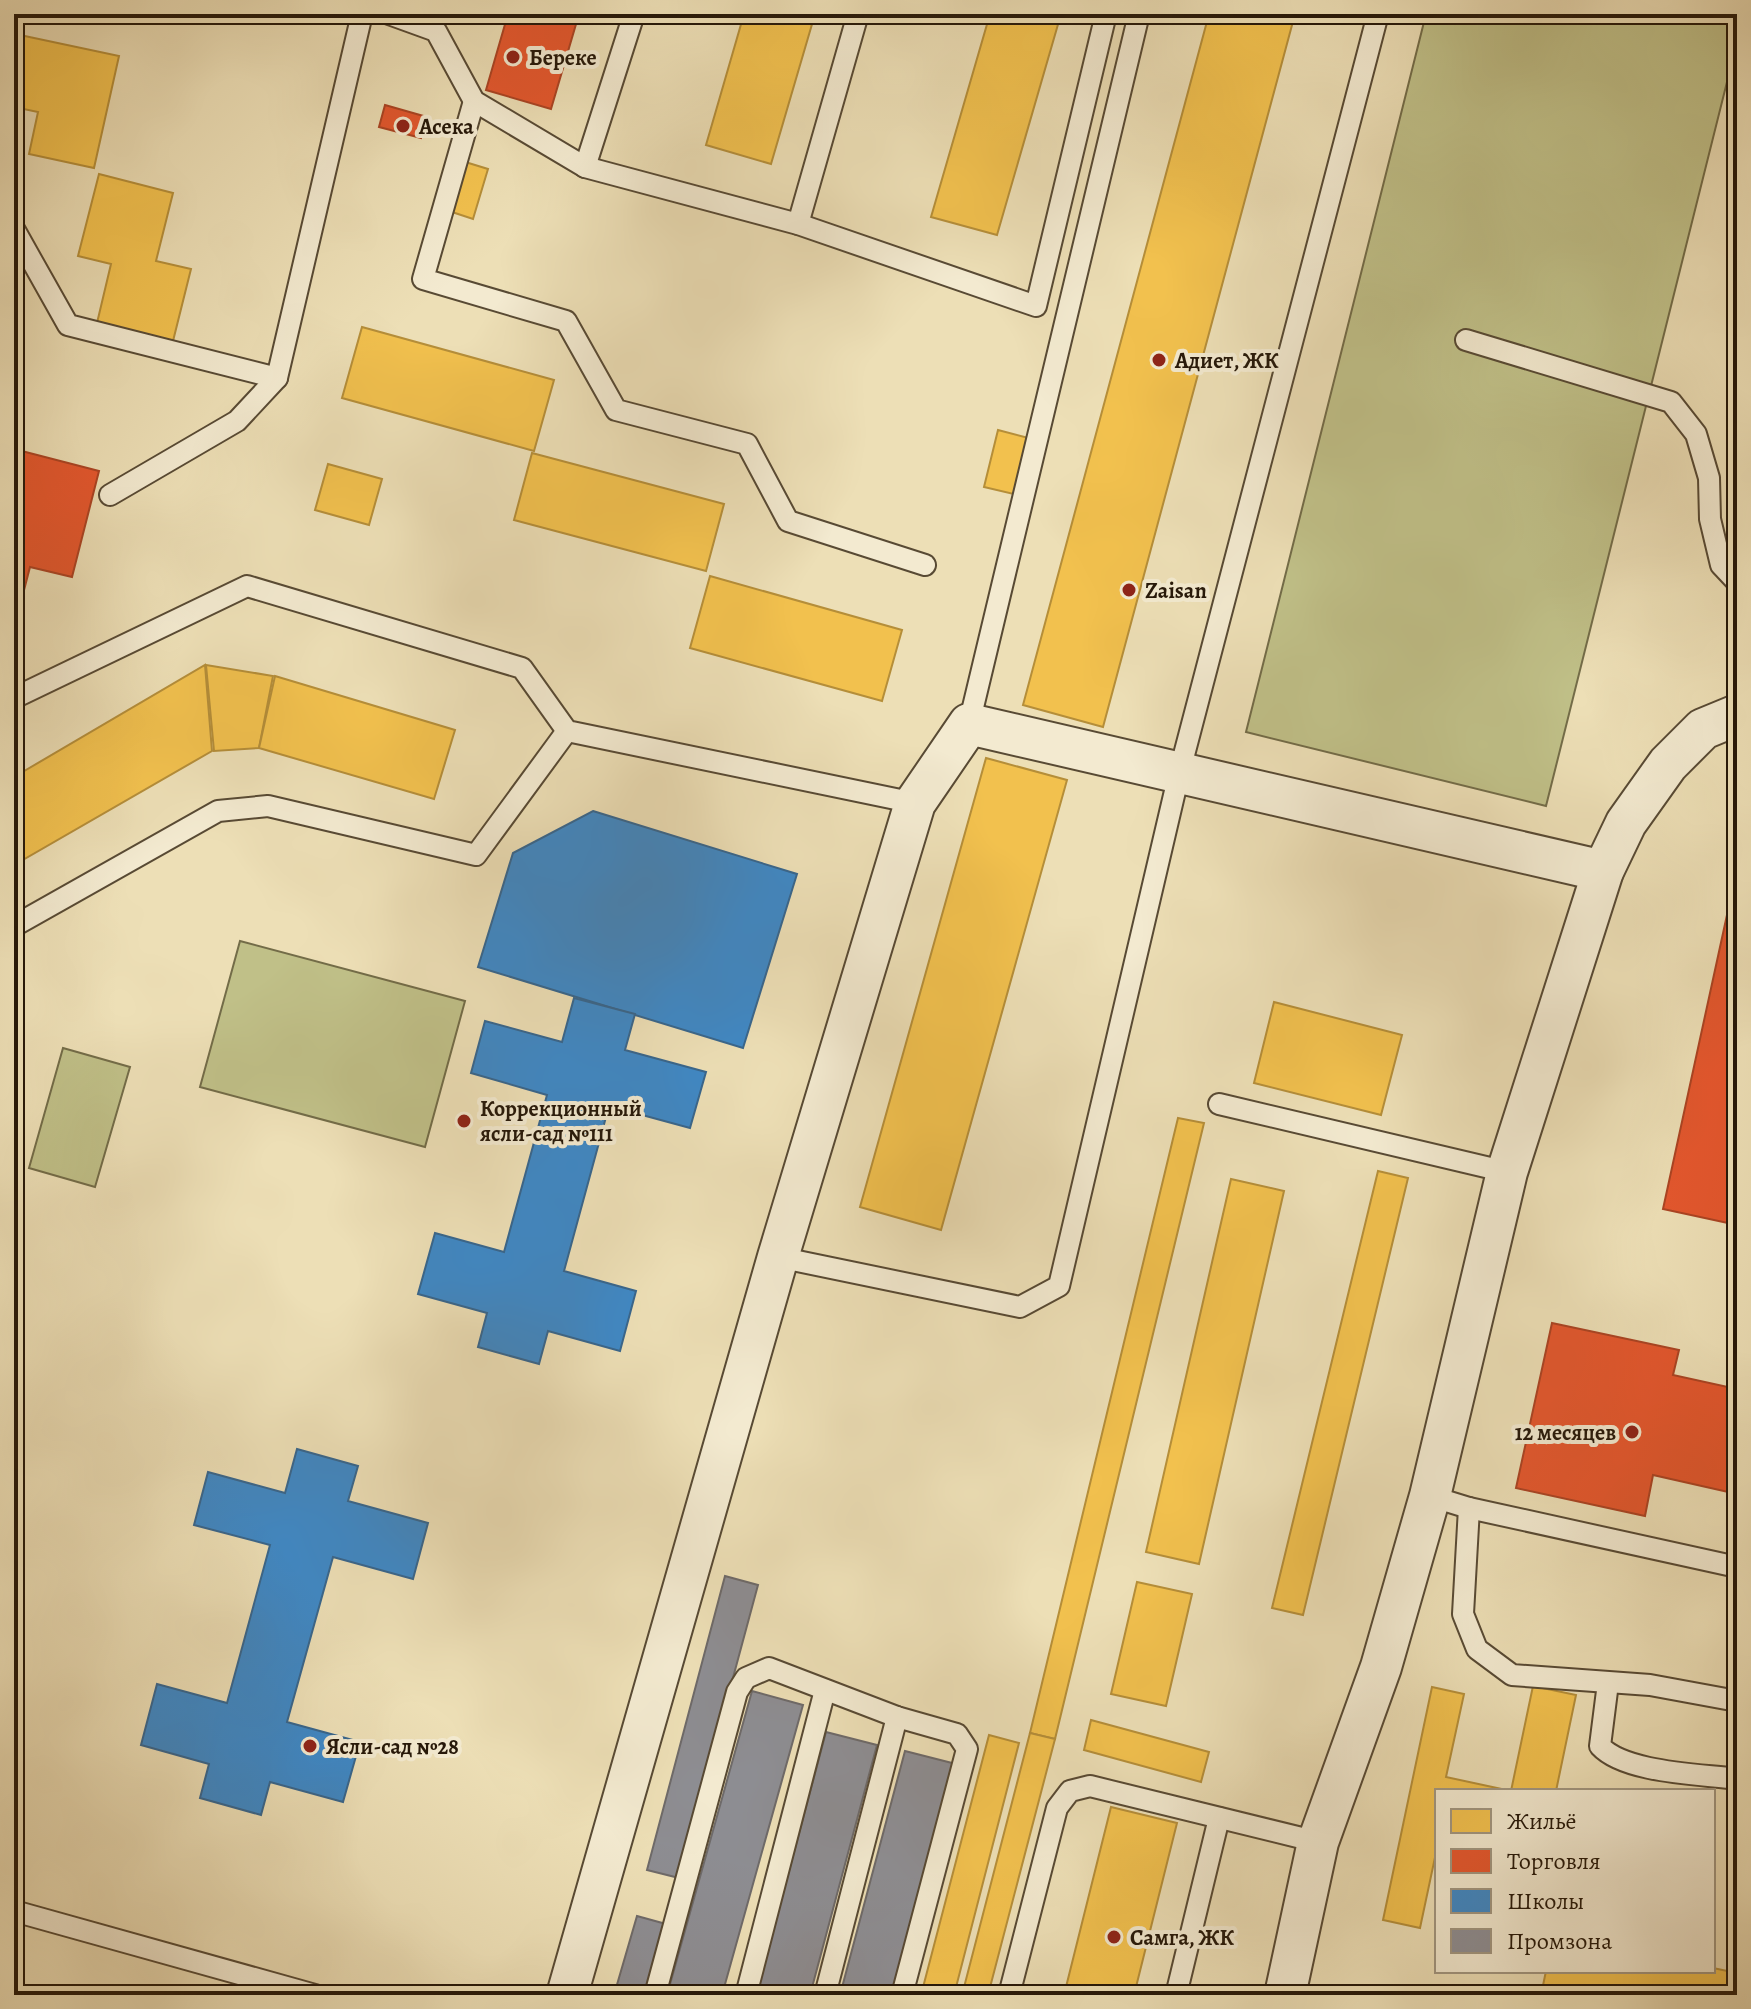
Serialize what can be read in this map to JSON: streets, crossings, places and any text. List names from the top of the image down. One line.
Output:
{"places":["Береке","Асека","Адиет, ЖК","Zaisan","Коррекционный ясли-сад №111","12 месяцев","Ясли-сад №28","Самга, ЖК"],"legend":["Жильё","Торговля","Школы","Промзона"]}
